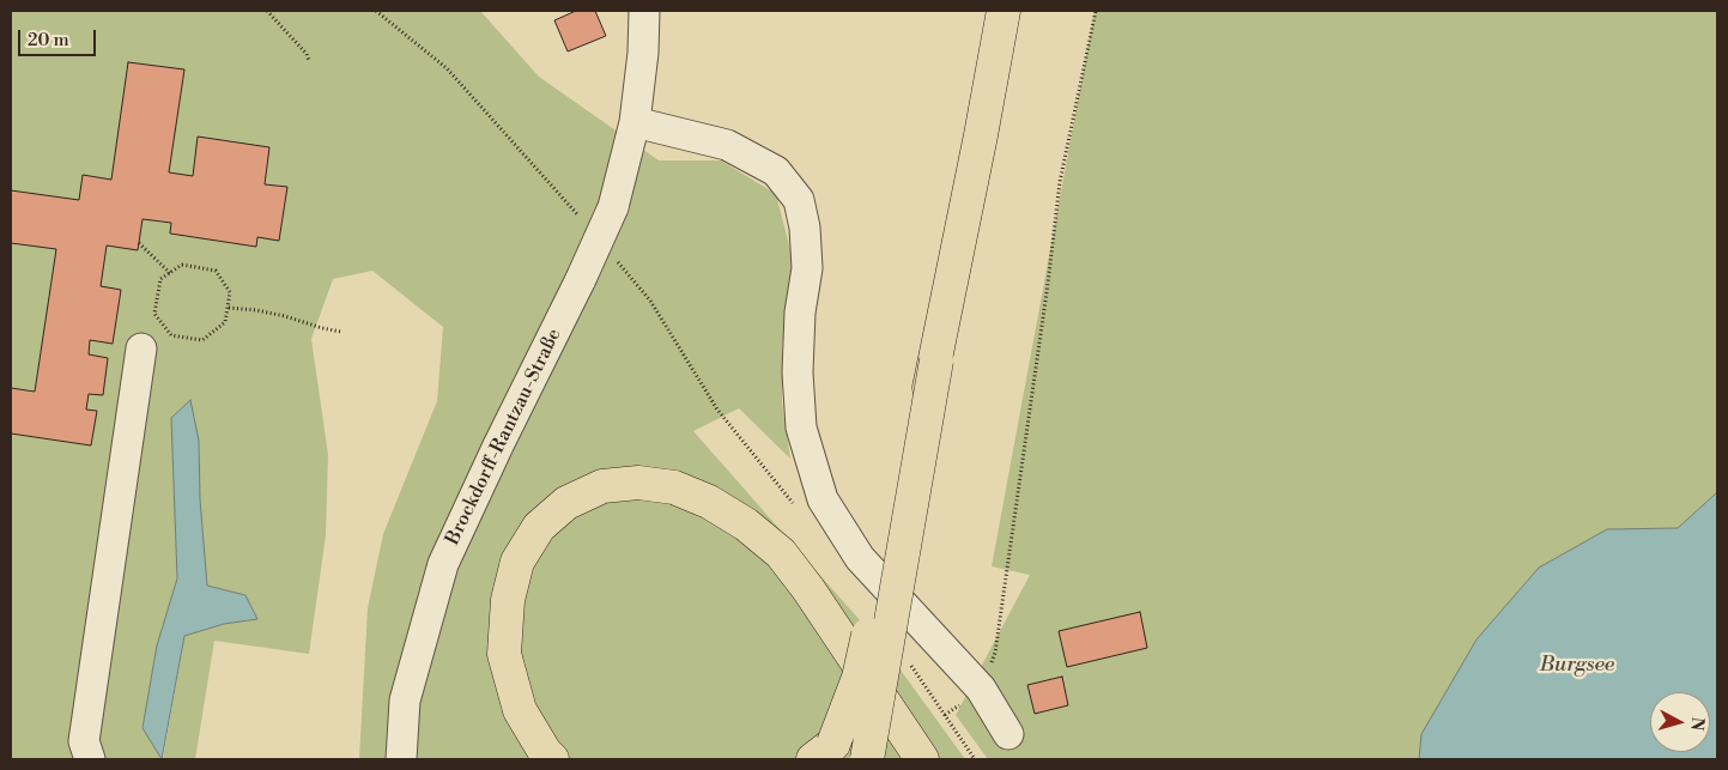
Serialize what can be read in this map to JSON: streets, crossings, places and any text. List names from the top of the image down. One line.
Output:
{"streets":{"street":["Brockdorff-Rantzau-Straße"]},"water":["Burgsee"],"scale_bar":"20 m","north":"right"}
